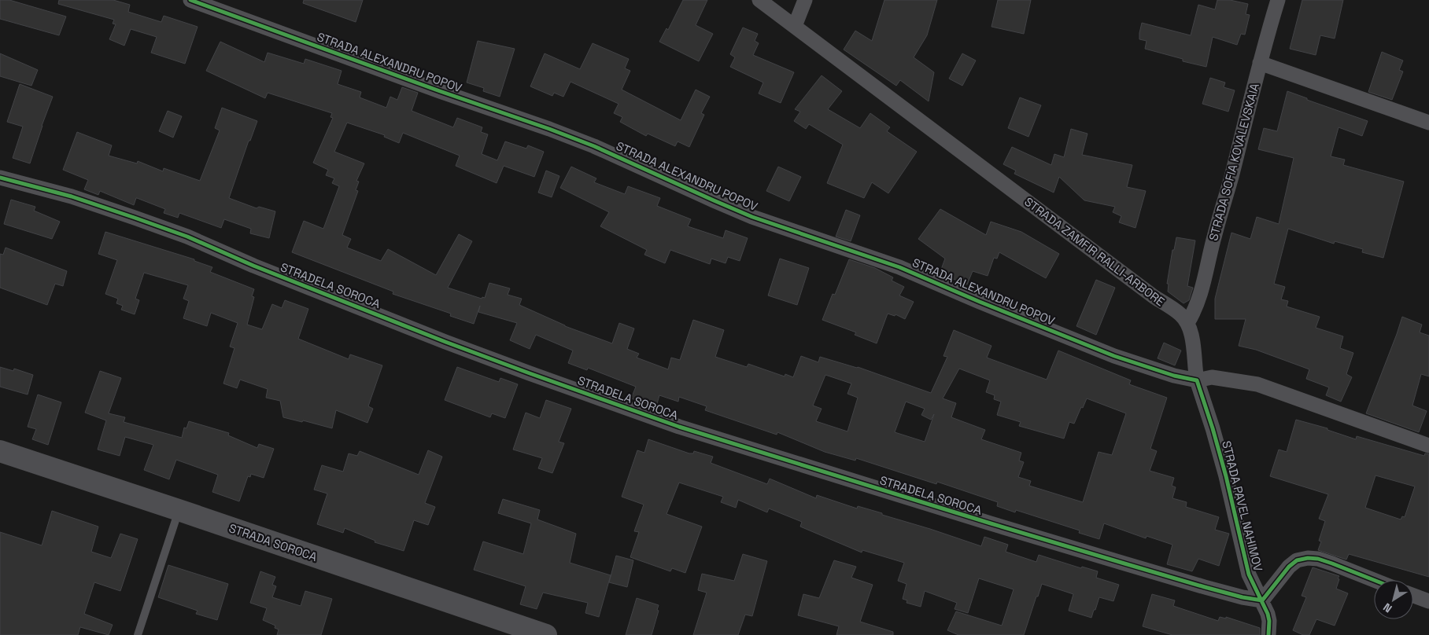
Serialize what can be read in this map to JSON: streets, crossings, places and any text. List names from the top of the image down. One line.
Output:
{"streets":{"street":["STRADA ALEXANDRU POPOV","STRADA SOFIA KOVALEVSKAIA","STRADA ZAMFIR RALLI-ARBORE","STRADELA SOROCА","STRADA PAVEL NAHIMOV","STRADA SOROCA"]},"crossings":[["STRADA ALEXANDRU POPOV","STRADA PAVEL NAHIMOV"],["STRADA SOFIA KOVALEVSKAIA","STRADA ZAMFIR RALLI-ARBORE"],["STRADELA SOROCА","STRADA PAVEL NAHIMOV"]],"north":"bottom left"}
